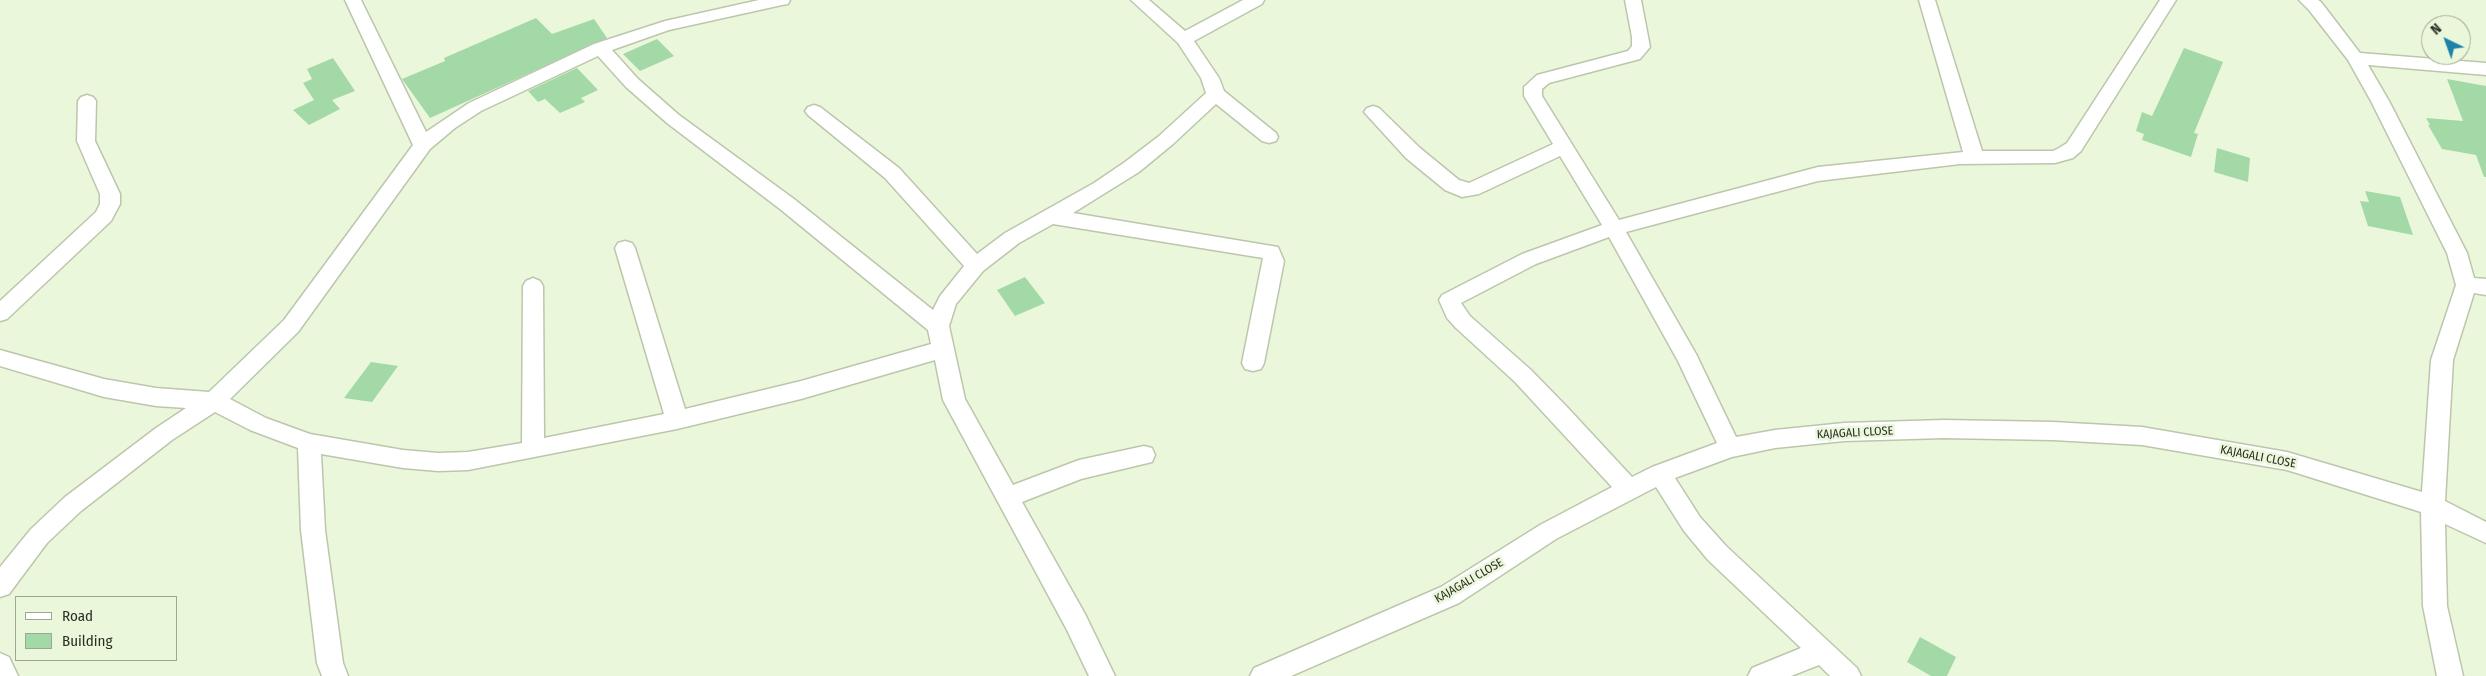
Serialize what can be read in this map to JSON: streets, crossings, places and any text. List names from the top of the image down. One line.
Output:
{"streets":{"street":["KAJAGALI CLOSE"]},"legend":["Road","Building"],"north":"top left"}
